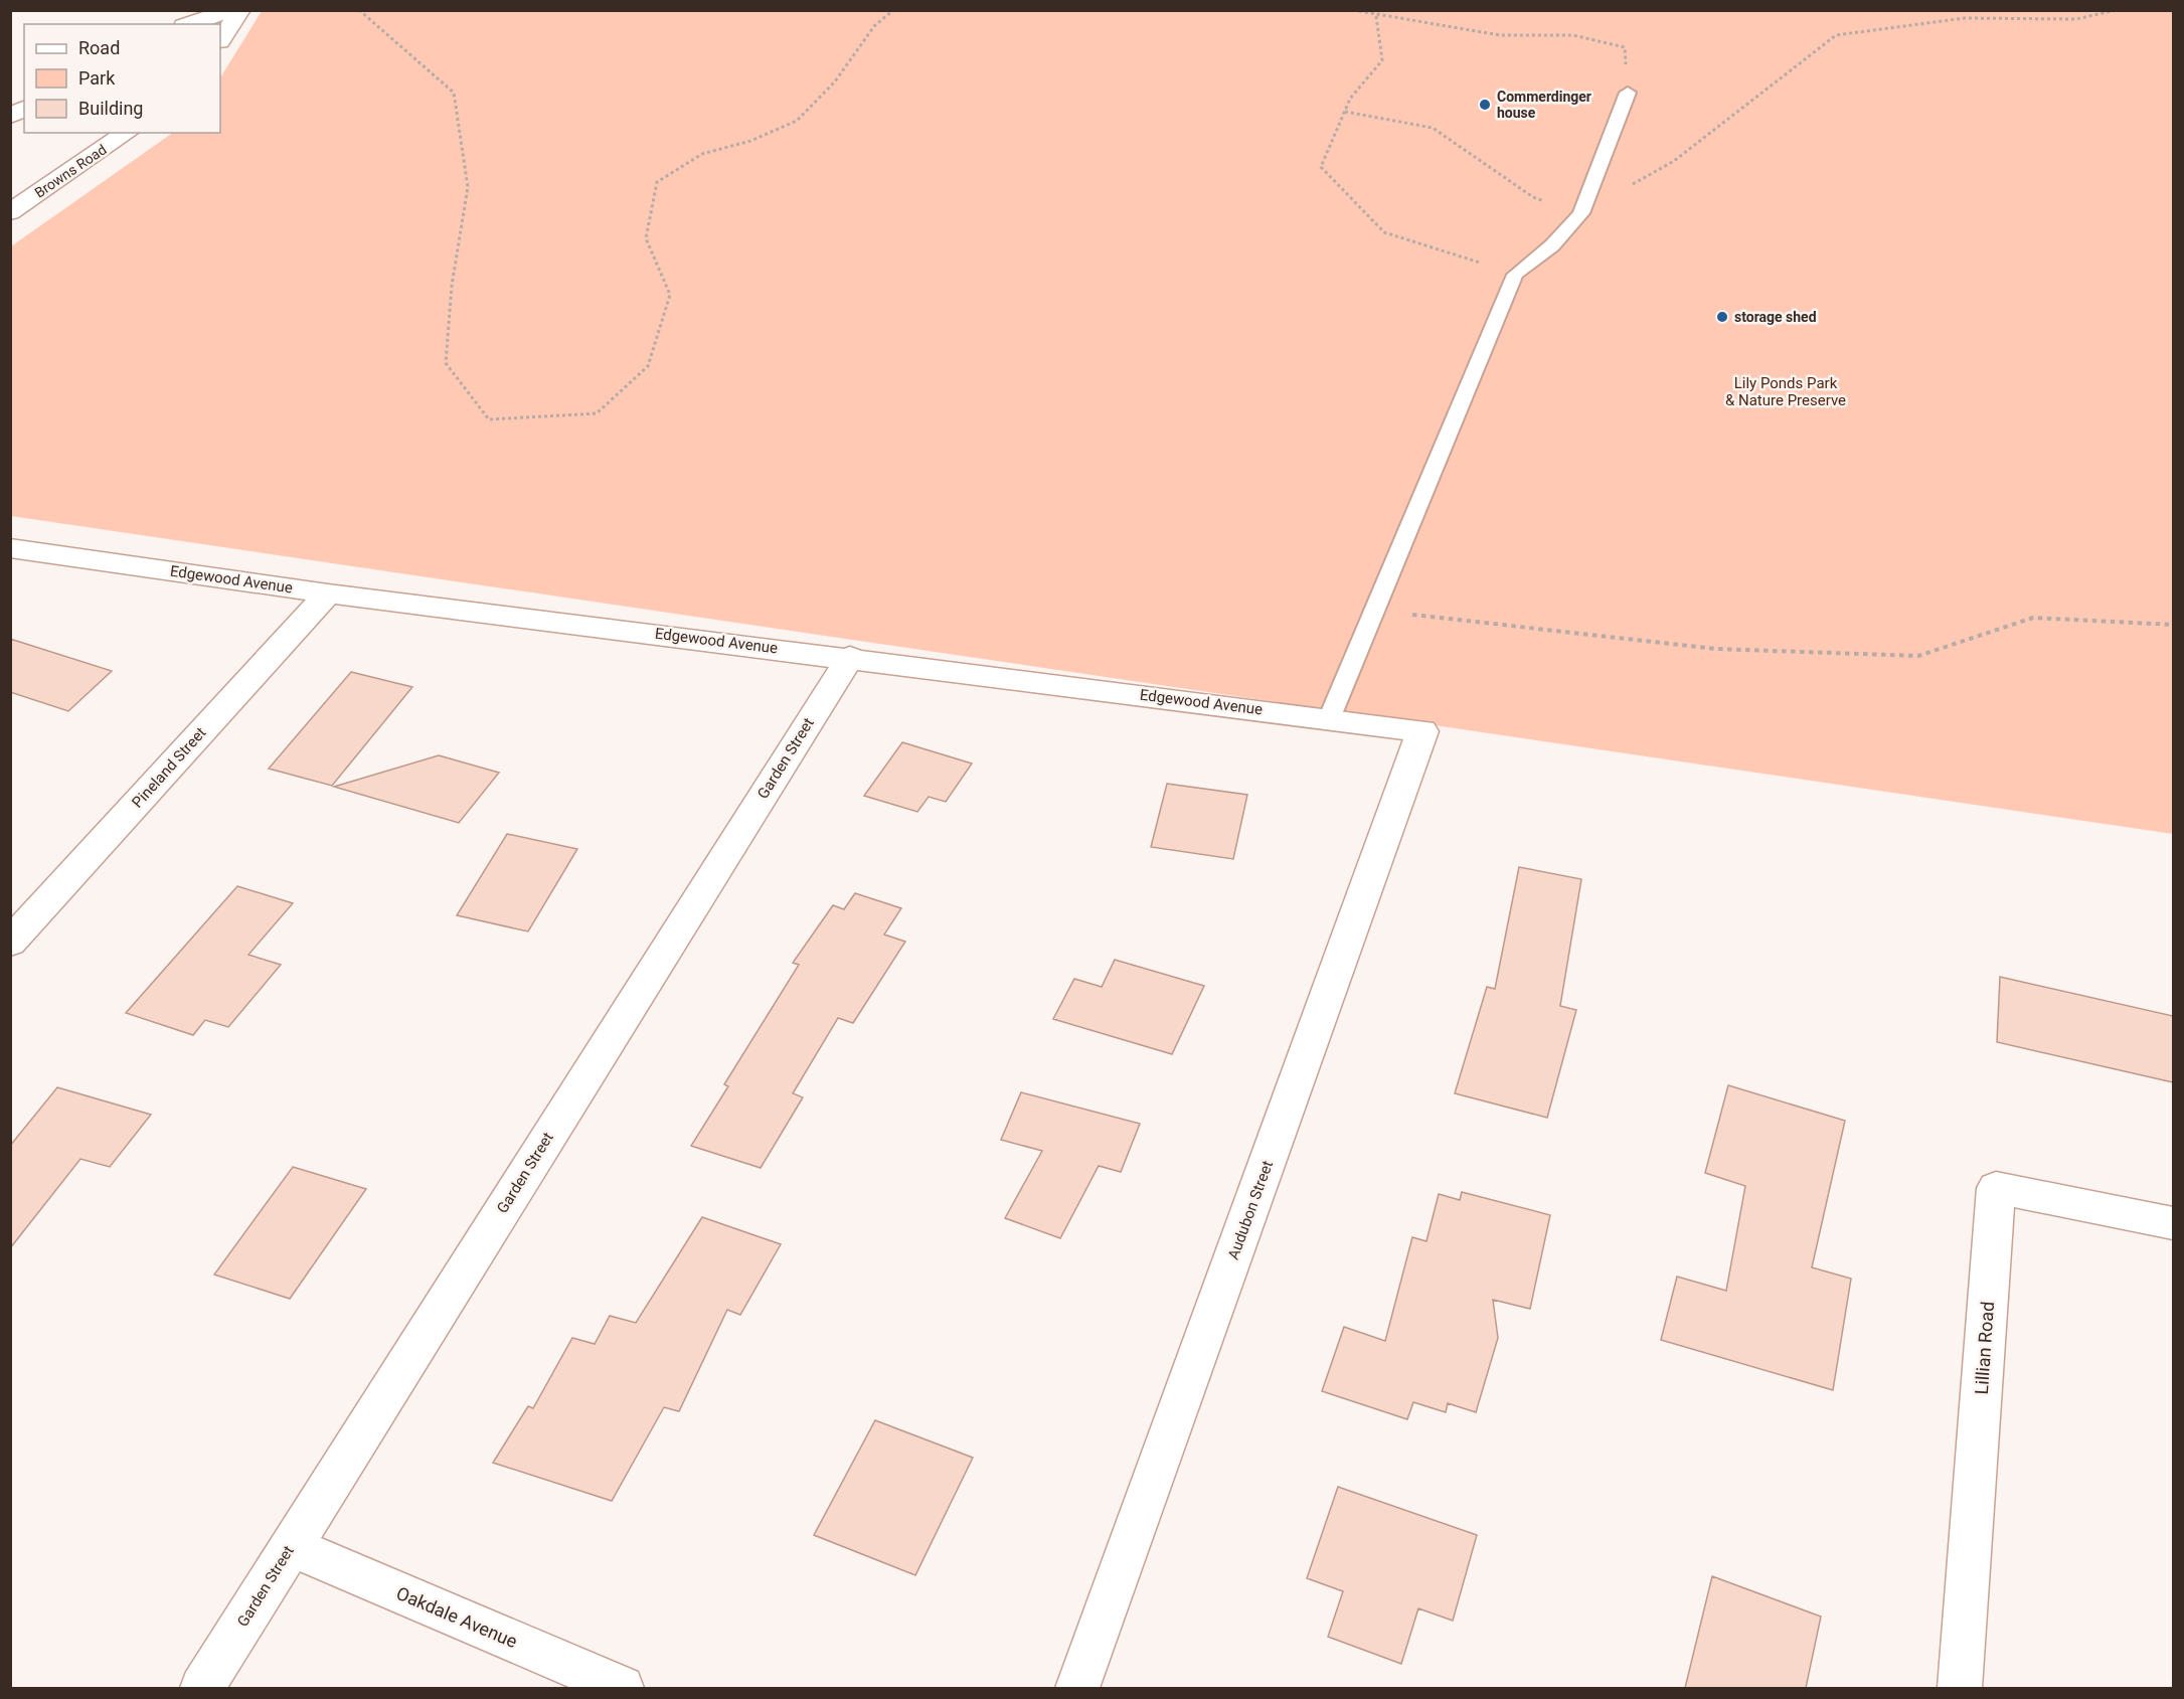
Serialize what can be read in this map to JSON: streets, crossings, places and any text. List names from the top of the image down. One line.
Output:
{"streets":{"street":["Browns Road","Edgewood Avenue","Garden Street","Pineland Street","Audubon Street","Lillian Road","Oakdale Avenue"]},"crossings":[["Edgewood Avenue","Garden Street"],["Edgewood Avenue","Pineland Street"],["Edgewood Avenue","Audubon Street"],["Garden Street","Oakdale Avenue"]],"parks":["Lily Ponds Park & Nature Preserve"],"places":["Commerdinger house","storage shed"],"legend":["Road","Park","Building"]}
